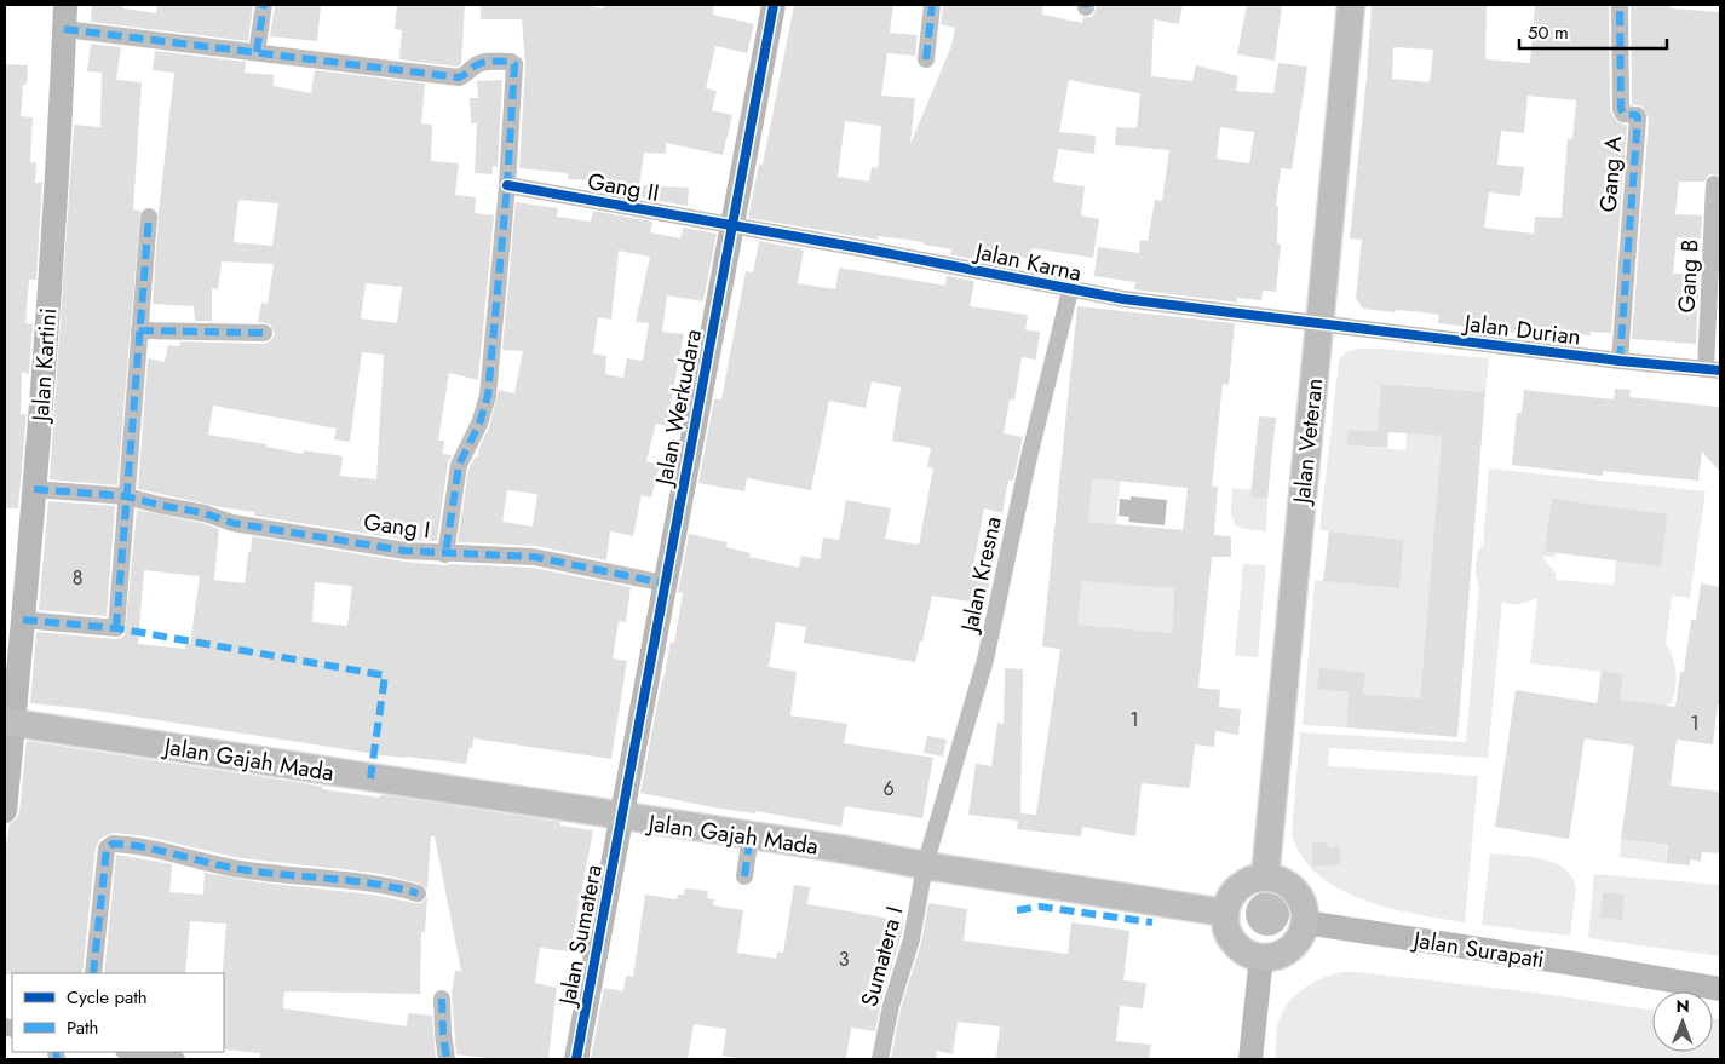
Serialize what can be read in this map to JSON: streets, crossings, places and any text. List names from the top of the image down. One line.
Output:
{"streets":{"main road":["Jalan Kartini","Jalan Werkudara","Jalan Veteran","Jalan Gajah Mada","Jalan Sumatera","Jalan Surapati"],"street":["Gang A","Gang II","Jalan Karna","Gang B","Jalan Durian","Gang I","Jalan Kresna","Sumatera I"]},"crossings":[["Gang A","Jalan Durian"],["Gang II","Jalan Karna"],["Gang II","Jalan Werkudara"],["Jalan Karna","Jalan Durian"],["Jalan Karna","Jalan Werkudara"],["Jalan Karna","Jalan Veteran"],["Jalan Karna","Jalan Kresna"],["Gang B","Jalan Durian"],["Jalan Durian","Jalan Veteran"],["Jalan Kartini","Gang I"],["Jalan Kartini","Jalan Gajah Mada"],["Jalan Werkudara","Gang I"],["Jalan Werkudara","Jalan Gajah Mada"],["Jalan Werkudara","Jalan Sumatera"],["Jalan Veteran","Jalan Gajah Mada"],["Jalan Veteran","Jalan Surapati"],["Jalan Kresna","Jalan Gajah Mada"],["Jalan Kresna","Sumatera I"],["Jalan Gajah Mada","Jalan Sumatera"],["Jalan Gajah Mada","Jalan Surapati"],["Jalan Gajah Mada","Sumatera I"]],"house_numbers":["8","1","1","6","3"],"legend":["Cycle path","Path"],"scale_bar":"50 m","north":"top"}
